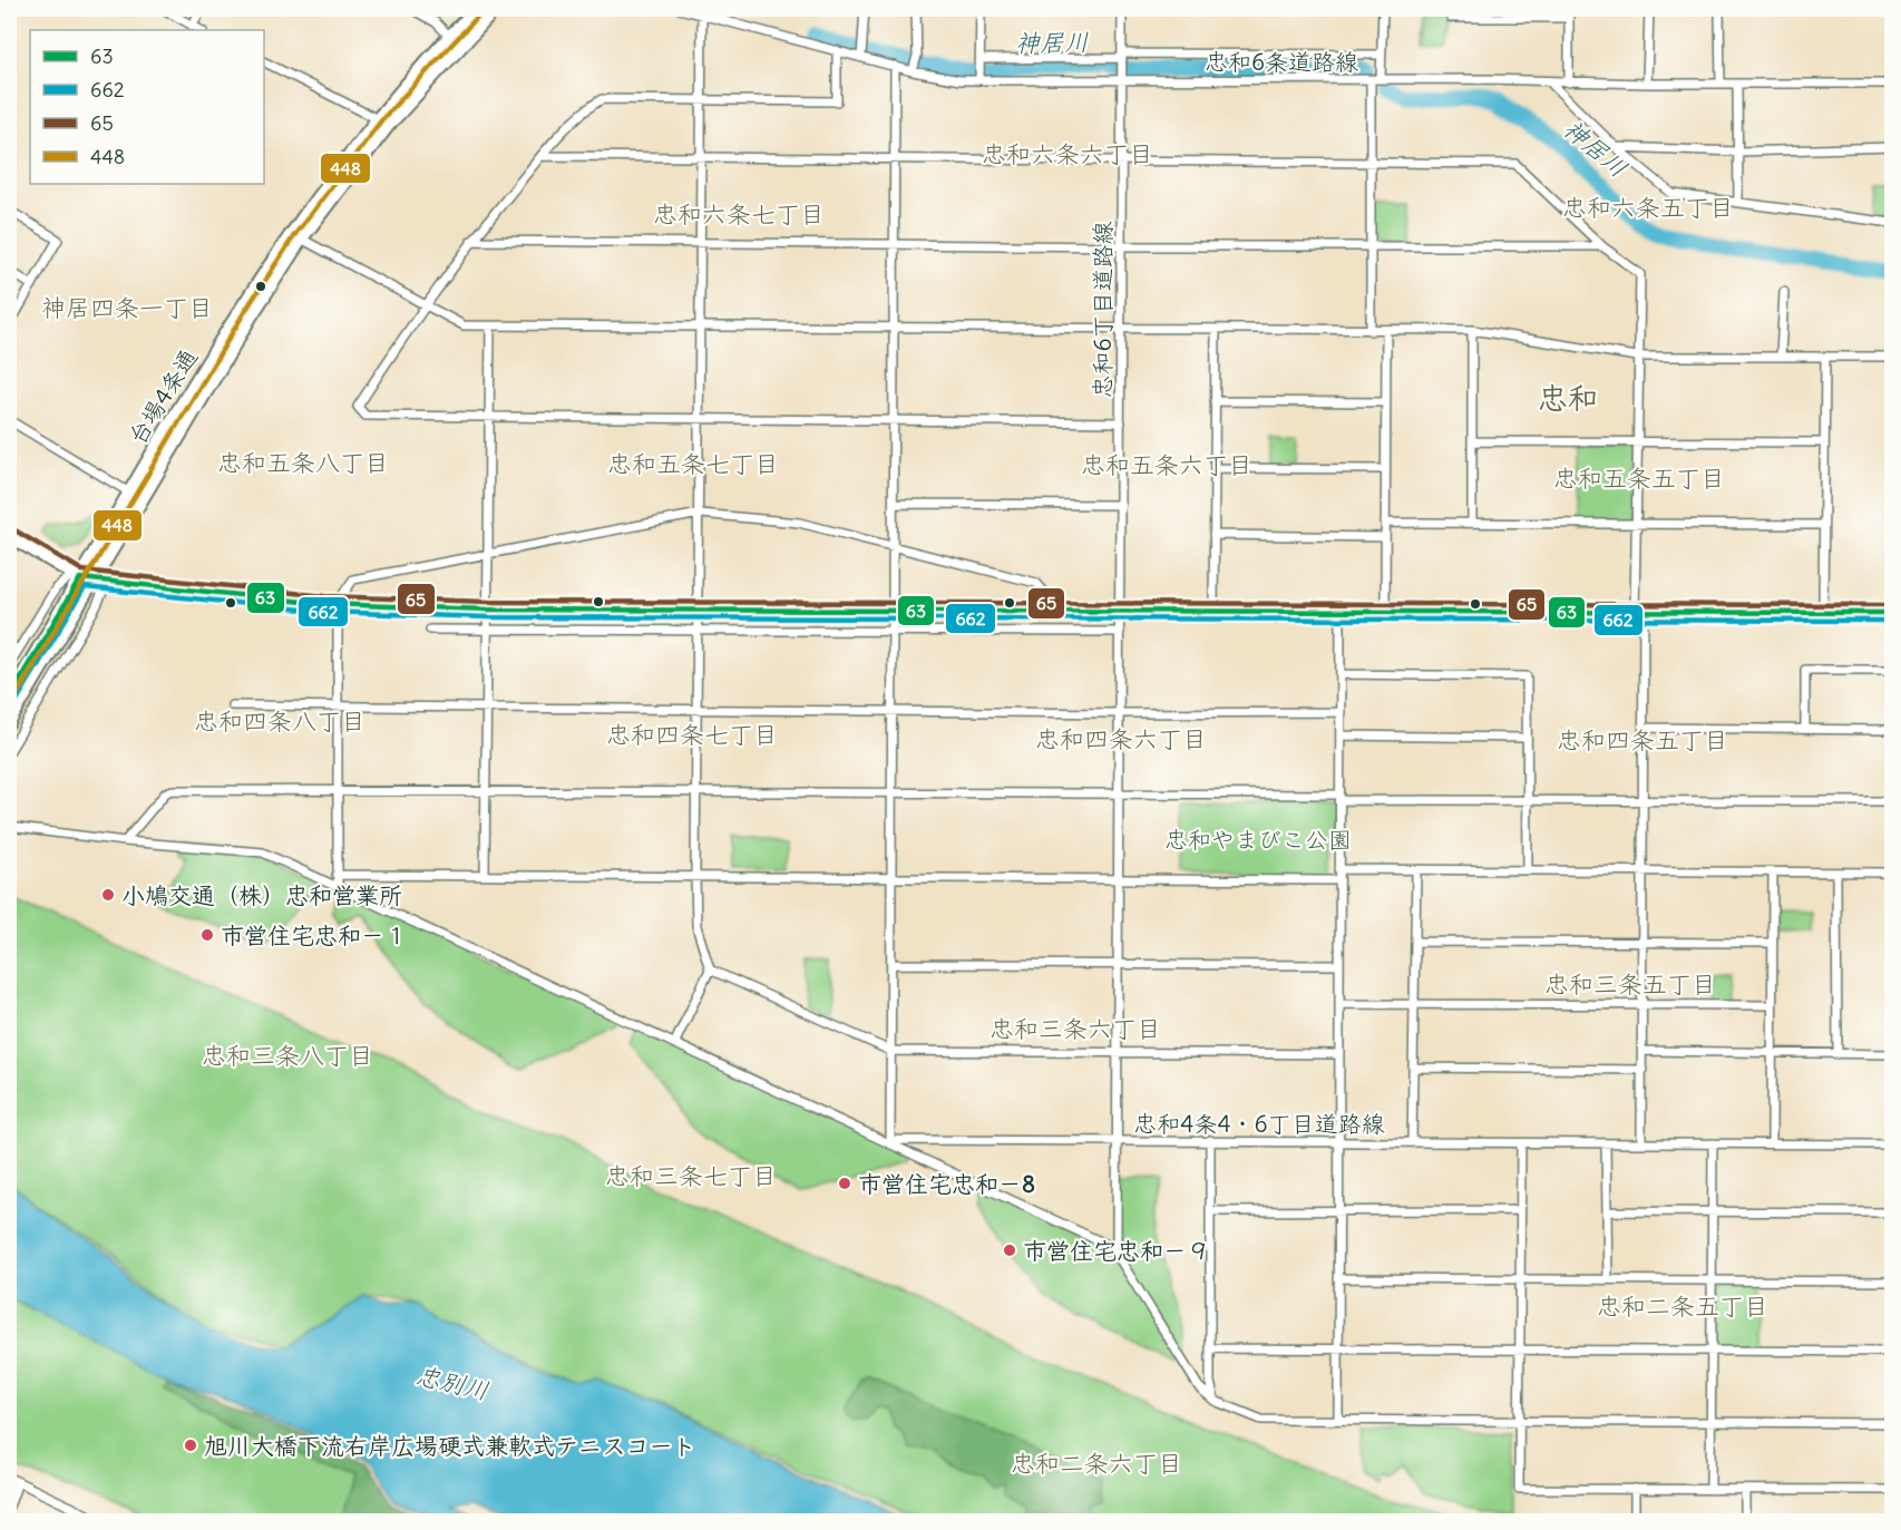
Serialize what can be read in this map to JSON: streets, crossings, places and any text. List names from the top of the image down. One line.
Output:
{"streets":{"main road":["台場4条通"],"street":["忠和6条道路線","忠和6丁目道路線","忠和4条4・6丁目道路線"]},"crossings":[["忠和6条道路線","忠和6丁目道路線"],["忠和6丁目道路線","忠和4条4・6丁目道路線"]],"districts":["忠和六条六丁目","忠和六条五丁目","忠和六条七丁目","神居四条一丁目","忠和","忠和五条八丁目","忠和五条七丁目","忠和五条六丁目","忠和五条五丁目","忠和四条八丁目","忠和四条七丁目","忠和四条六丁目","忠和四条五丁目","忠和三条五丁目","忠和三条六丁目","忠和三条八丁目","忠和三条七丁目","忠和二条五丁目","忠和二条六丁目"],"water":["神居川","忠別川"],"parks":["忠和やまびこ公園"],"places":["小鳩交通（株）忠和営業所","市営住宅忠和－１","市営住宅忠和－8","市営住宅忠和－９","旭川大橋下流右岸広場硬式兼軟式テニスコート"],"lines":["transit line 448","transit line 65","transit line 63","transit line 662"],"legend":["63","662","65","448"]}
